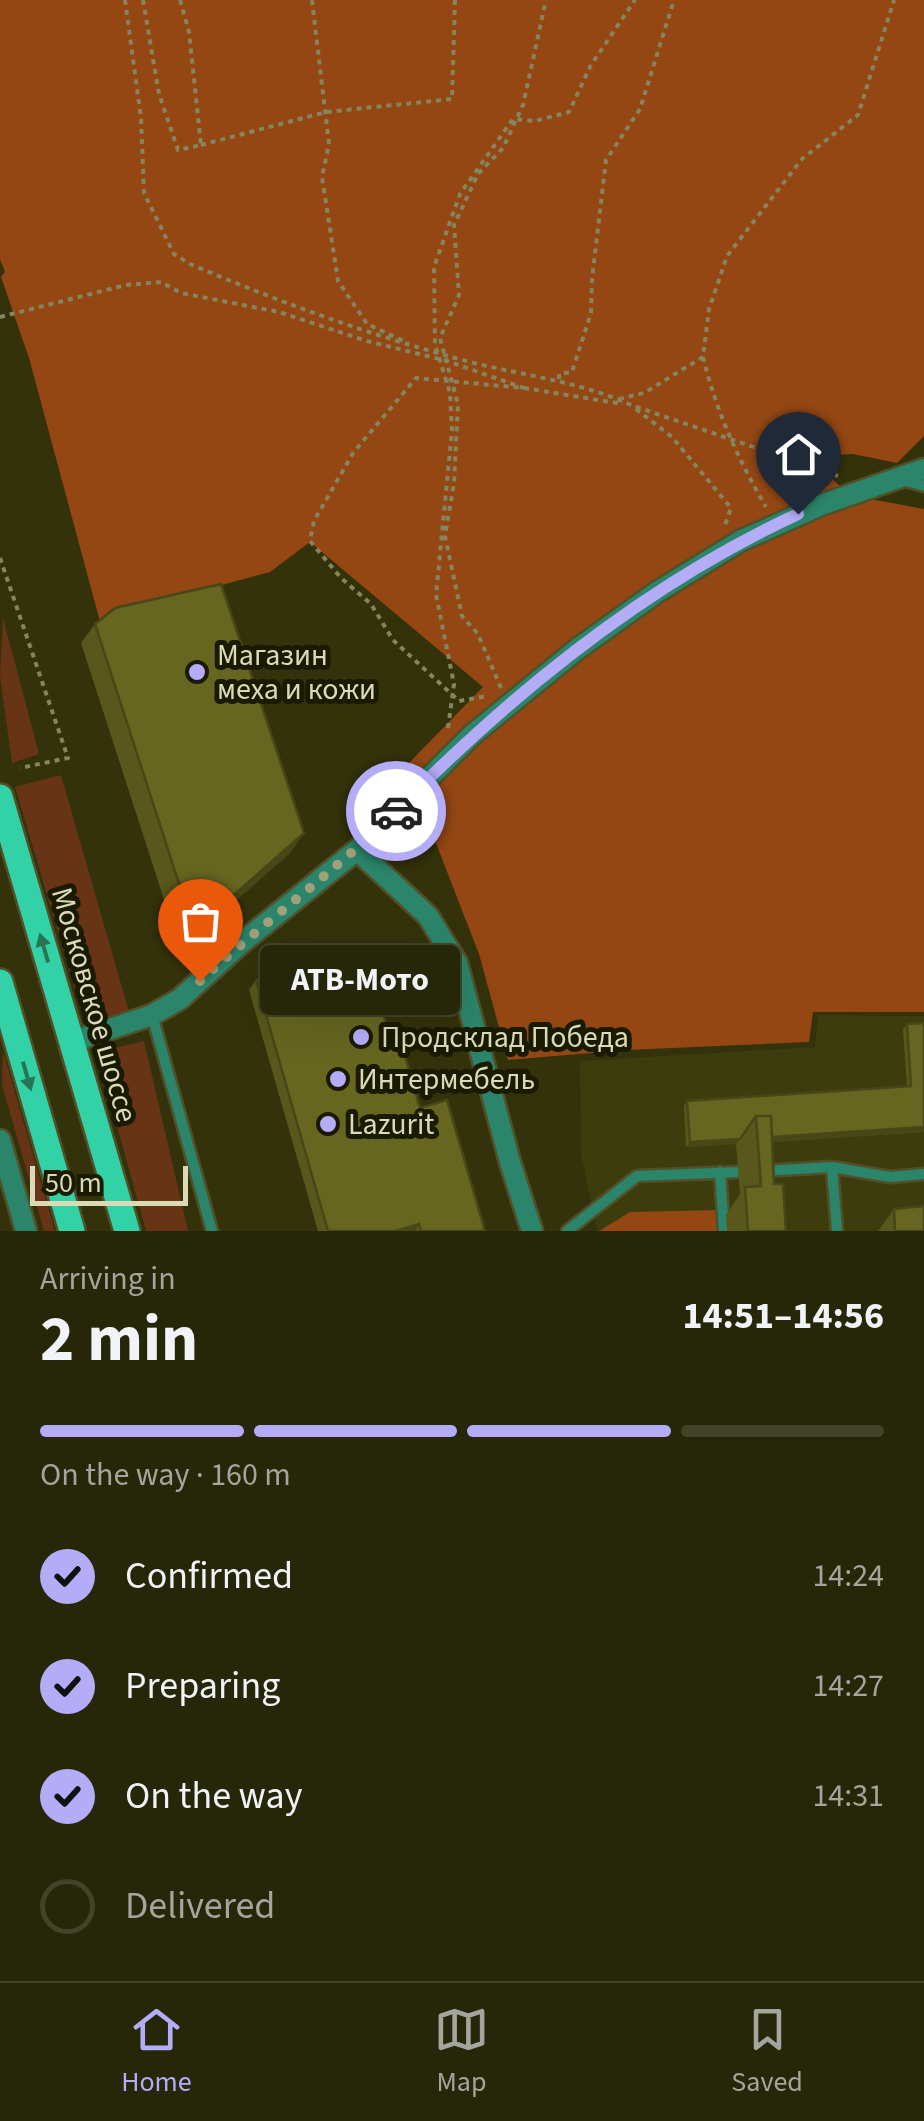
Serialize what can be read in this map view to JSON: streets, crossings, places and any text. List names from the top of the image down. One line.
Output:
{"streets":{"main road":["Московское шоссе"]},"places":["Магазин меха и кожи","АТВ-Мото","Продсклад Победа","Интермебель","Lazurit"],"scale_bar":"50 m","page":{"bubble":"АТВ-Мото","scale":"50 m","heading":["2 min","Arriving in","14:51–14:56"],"bar":"On the way · 160 m","list":[["Confirmed","14:24"],["Preparing","14:27"],["On the way","14:31"],"Delivered"],"tabs":["Home","Map","Saved"]}}
